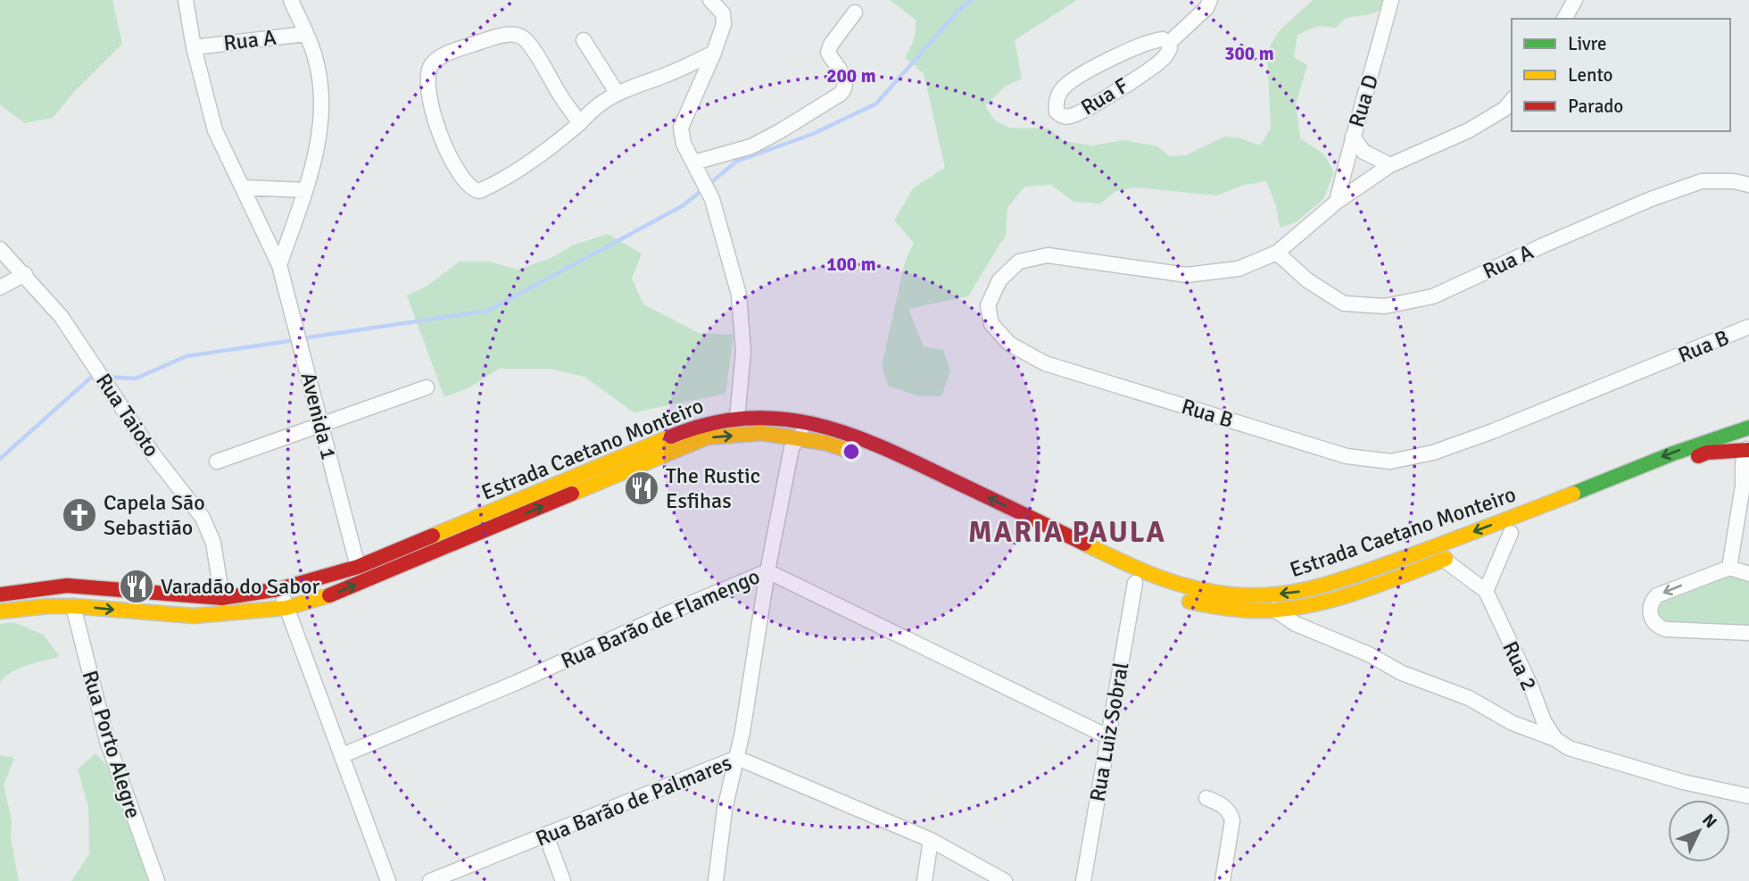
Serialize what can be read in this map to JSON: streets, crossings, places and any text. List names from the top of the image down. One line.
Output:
{"streets":{"main road":["Estrada Caetano Monteiro"],"street":["Rua A","Rua F","Rua D","Rua B","Rua Taioto","Avenida 1","Rua Barão de Flamengo","Rua 2","Rua Luiz Sobral","Rua Porto Alegre","Rua Barão de Palmares"]},"crossings":[["Rua A","Rua B"],["Rua A","Avenida 1"],["Rua Taioto","Estrada Caetano Monteiro"],["Avenida 1","Estrada Caetano Monteiro"],["Estrada Caetano Monteiro","Rua 2"],["Estrada Caetano Monteiro","Rua Luiz Sobral"],["Estrada Caetano Monteiro","Rua Porto Alegre"],["Rua Barão de Flamengo","Rua Luiz Sobral"]],"districts":["MARIA PAULA"],"places":{"restaurant":["The Rustic Esfihas","Varadão do Sabor"],"church":["Capela São Sebastião"]},"legend":["Livre","Lento","Parado"],"north":"top right","rings":["300 m","200 m","100 m"]}
